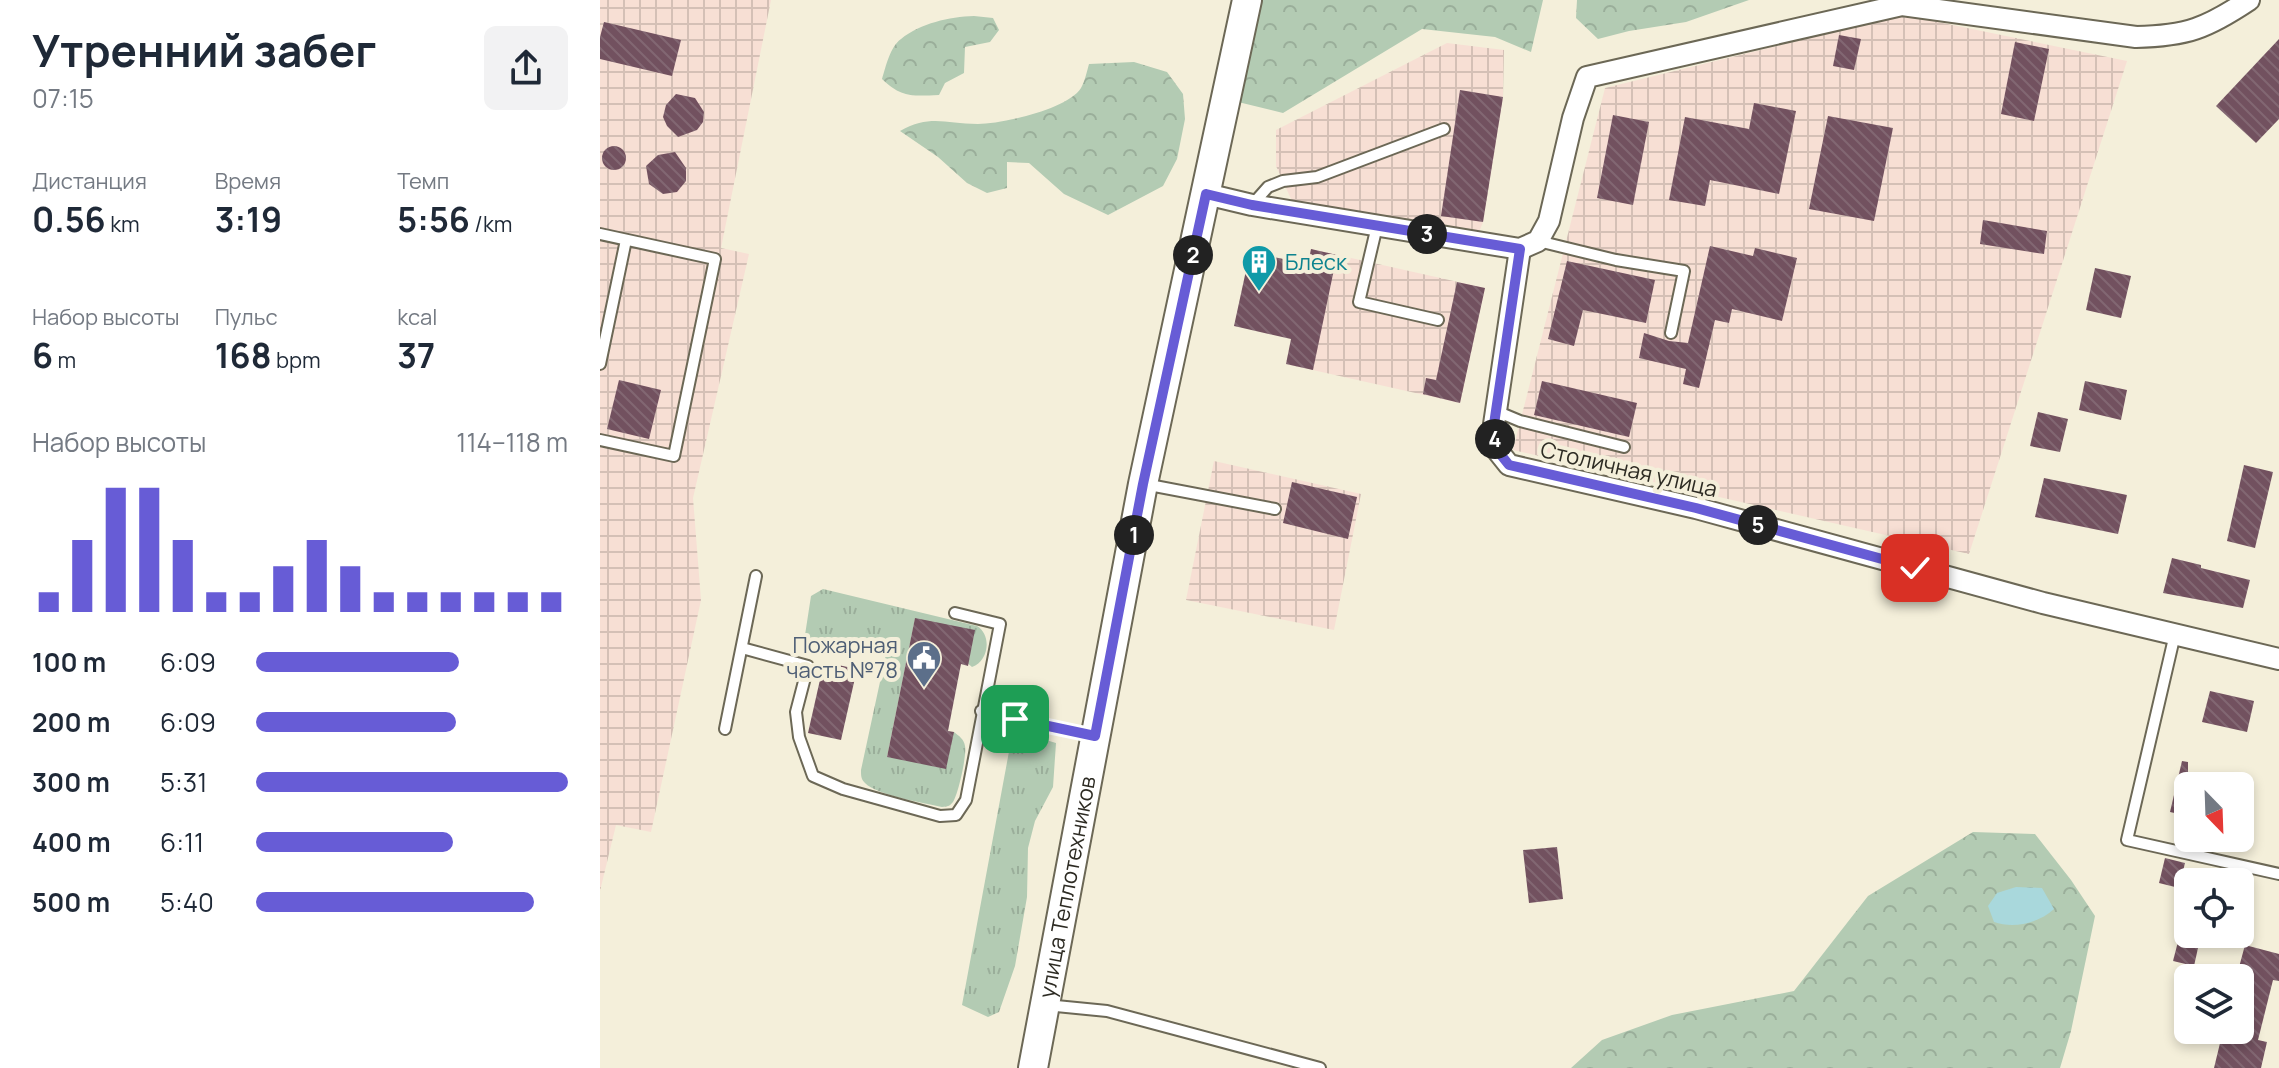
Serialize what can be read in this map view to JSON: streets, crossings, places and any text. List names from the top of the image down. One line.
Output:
{"streets":{"main road":["улица Теплотехников"],"street":["Столичная улица"]},"places":{"building":["Блеск"],"public building":["Пожарная часть №78"]},"north":"bottom right","page":{"heading":["Утренний забег","07:15"],"stats":[["Дистанция","0.56 km"],["Время","3:19"],["Темп","5:56 /km"],["Набор высоты","6 m"],["Пульс","168 bpm"],["kcal","37"]],"pins":["3","2","4","5","1"],"chart":["Набор высоты","114–118 m"],"list":[{"name":"100 m","note":"6:09"},{"name":"200 m","note":"6:09"},{"name":"300 m","note":"5:31"},{"name":"400 m","note":"6:11"},{"name":"500 m","note":"5:40"}]}}
